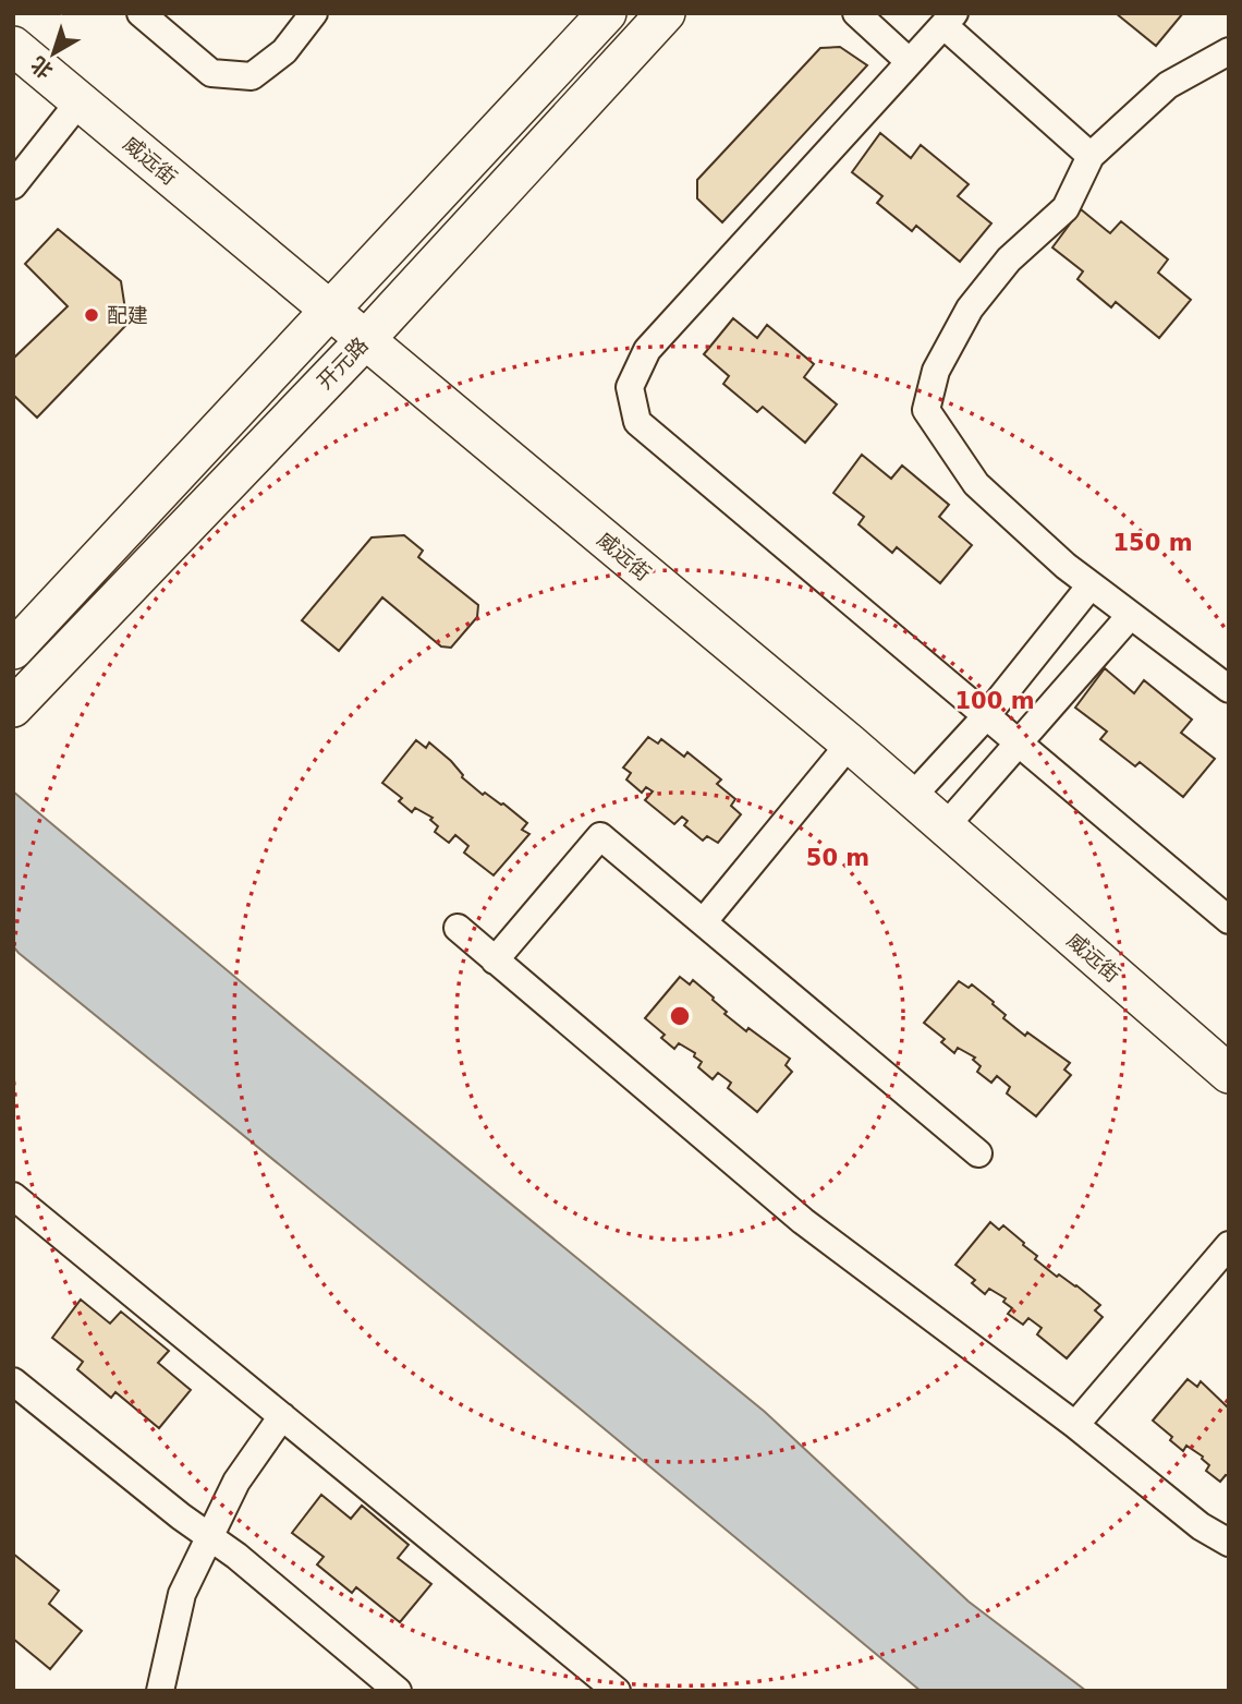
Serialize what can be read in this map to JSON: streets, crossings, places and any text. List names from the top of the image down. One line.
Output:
{"streets":{"main road":["威远街","开元路"]},"crossings":[["威远街","开元路"]],"places":["配建"],"north":"bottom left","rings":["150 m","100 m","50 m"]}
